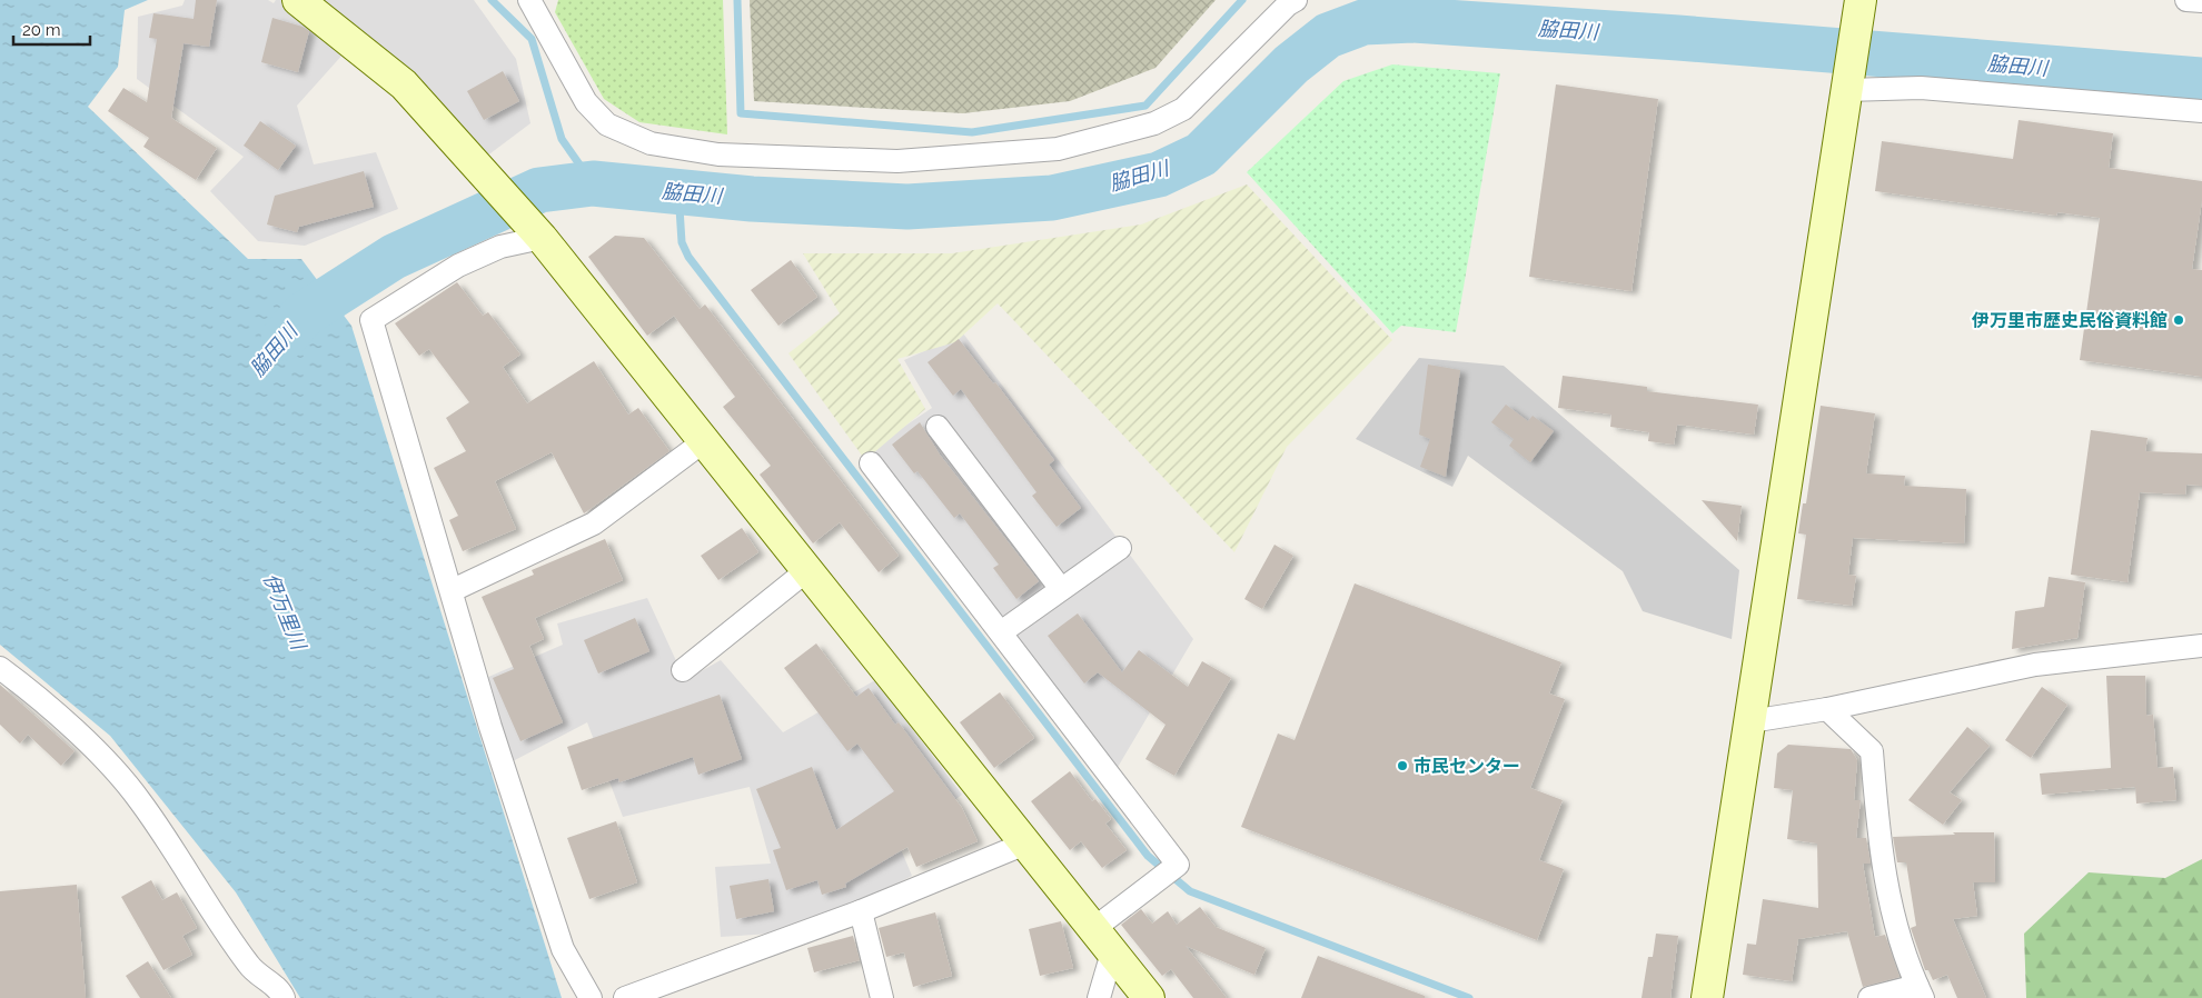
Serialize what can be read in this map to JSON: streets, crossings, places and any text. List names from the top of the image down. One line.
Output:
{"water":["脇田川","伊万里川"],"places":["伊万里市歴史民俗資料館","市民センター"],"scale_bar":"20 m"}
